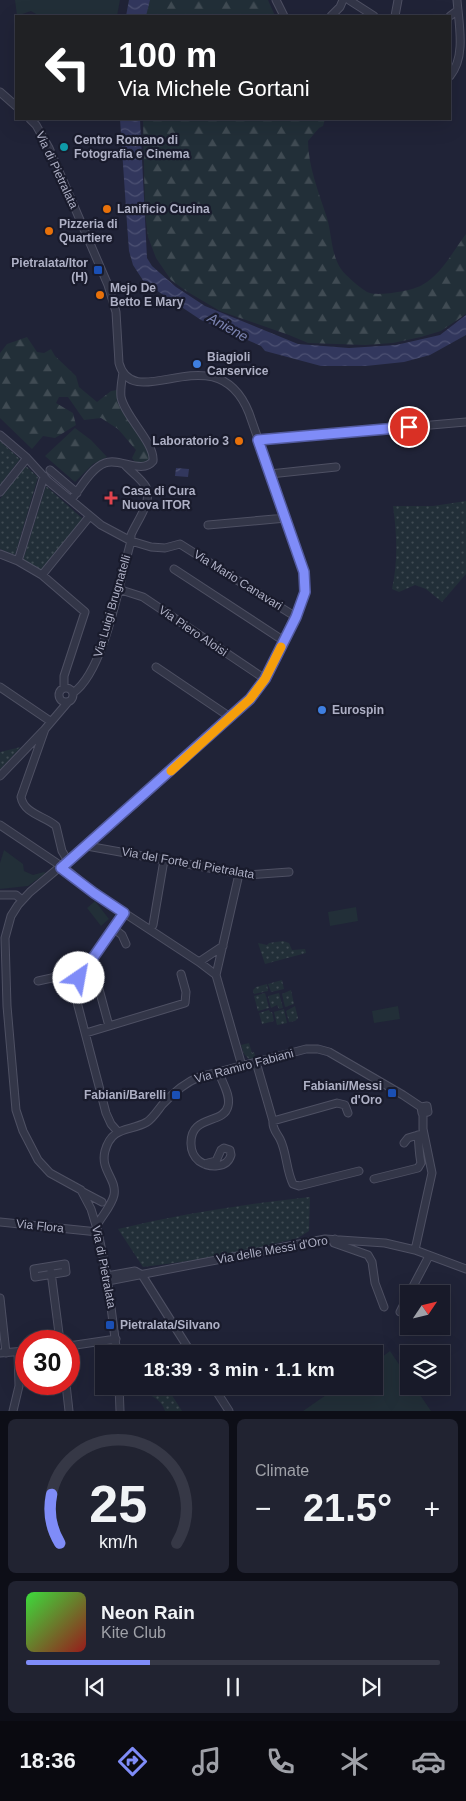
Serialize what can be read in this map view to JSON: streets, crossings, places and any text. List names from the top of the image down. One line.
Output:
{"streets":{"street":["Via di Pietralata","Via Mario Canavari","Via Luigi Brugnatelli","Via Piero Aloisi","Via del Forte di Pietralata","Via Ramiro Fabiani","Via Flora","Via delle Messi d'Oro"]},"crossings":[["Via di Pietralata","Via Mario Canavari"],["Via di Pietralata","Via Piero Aloisi"],["Via di Pietralata","Via del Forte di Pietralata"],["Via di Pietralata","Via Flora"],["Via di Pietralata","Via delle Messi d'Oro"],["Via Mario Canavari","Via Luigi Brugnatelli"],["Via Luigi Brugnatelli","Via Piero Aloisi"],["Via Ramiro Fabiani","Via delle Messi d'Oro"]],"water":["Aniene"],"places":{"other":["Centro Romano di Fotografia e Cinema","Lanificio Cucina","Pizzeria di Quartiere","Mejo De Betto E Mary","Biagioli Carservice","Laboratorio 3","Eurospin"],"transit":["Pietralata/Itor (H)","Fabiani/Messi d'Oro","Fabiani/Barelli","Pietralata/Silvano"],"health":["Casa di Cura Nuova ITOR"]},"north":"top right","page":{"turn":["100 m","Via Michele Gortani"],"limit":"30","trip":"18:39 · 3 min · 1.1 km","tile":"Climate","heat":["−","21.5°","+"],"song":["Neon Rain","Kite Club"],"tabs":"18:36","gauge":["25","km/h"]}}
